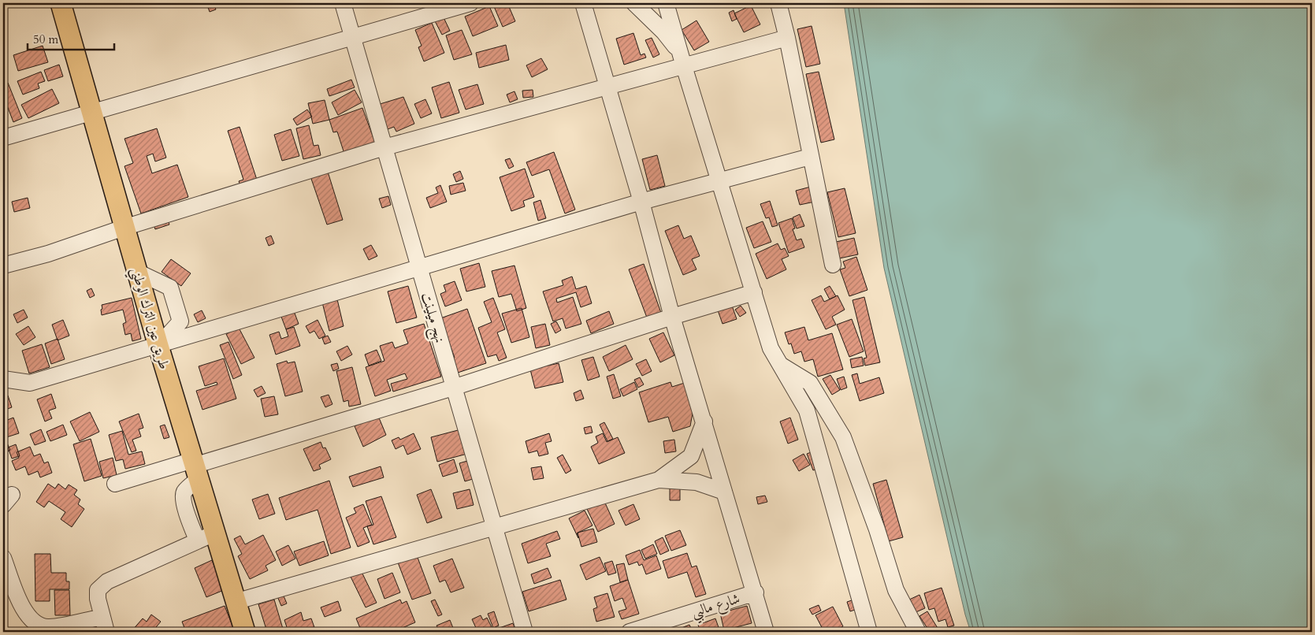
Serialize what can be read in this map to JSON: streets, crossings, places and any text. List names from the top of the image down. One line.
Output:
{"streets":{"main road":["طريق عين الترك الوطني"],"street":["نهج ميلينت","شارع مالبي"]},"scale_bar":"50 m"}
